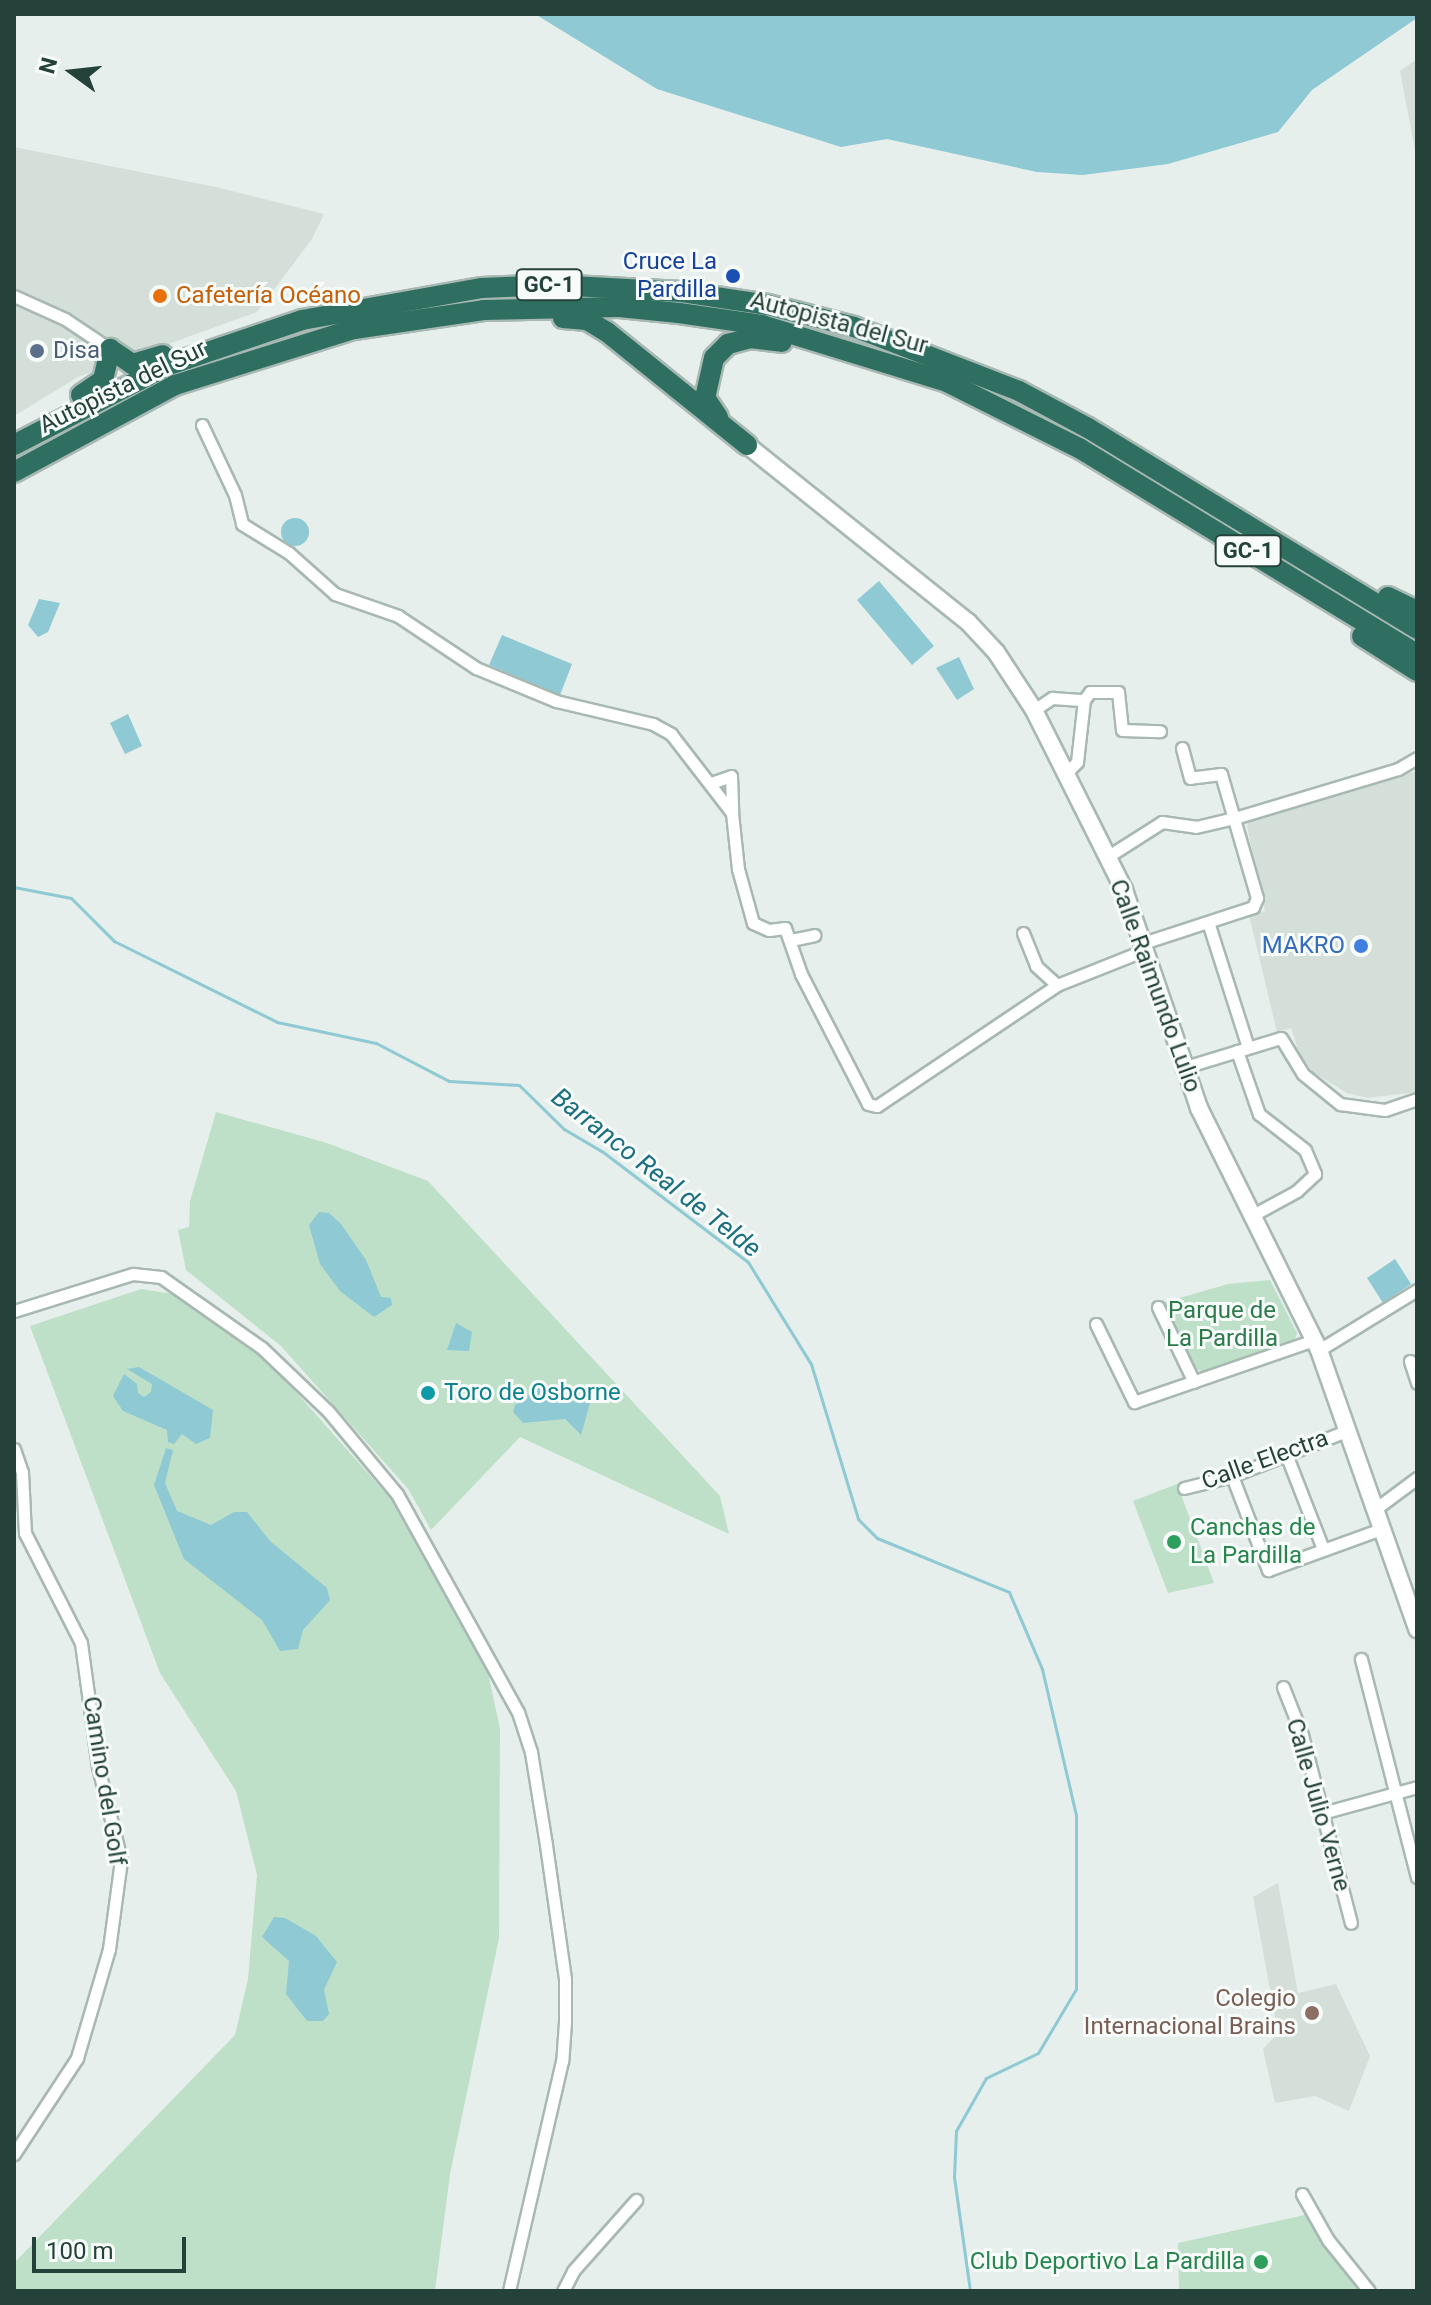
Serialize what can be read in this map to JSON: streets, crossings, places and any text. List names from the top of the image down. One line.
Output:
{"streets":{"highway":["GC-1","Autopista del Sur"],"street":["Calle Raimundo Lulio","Calle Electra","Camino del Golf","Calle Julio Verne"]},"crossings":[["Calle Raimundo Lulio","Calle Electra"]],"water":["Barranco Real de Telde"],"parks":["Parque de La Pardilla"],"places":["Cruce La Pardilla","Cafetería Océano","Disa","MAKRO","Toro de Osborne","Canchas de La Pardilla","Colegio Internacional Brains","Club Deportivo La Pardilla"],"scale_bar":"100 m","north":"left"}
